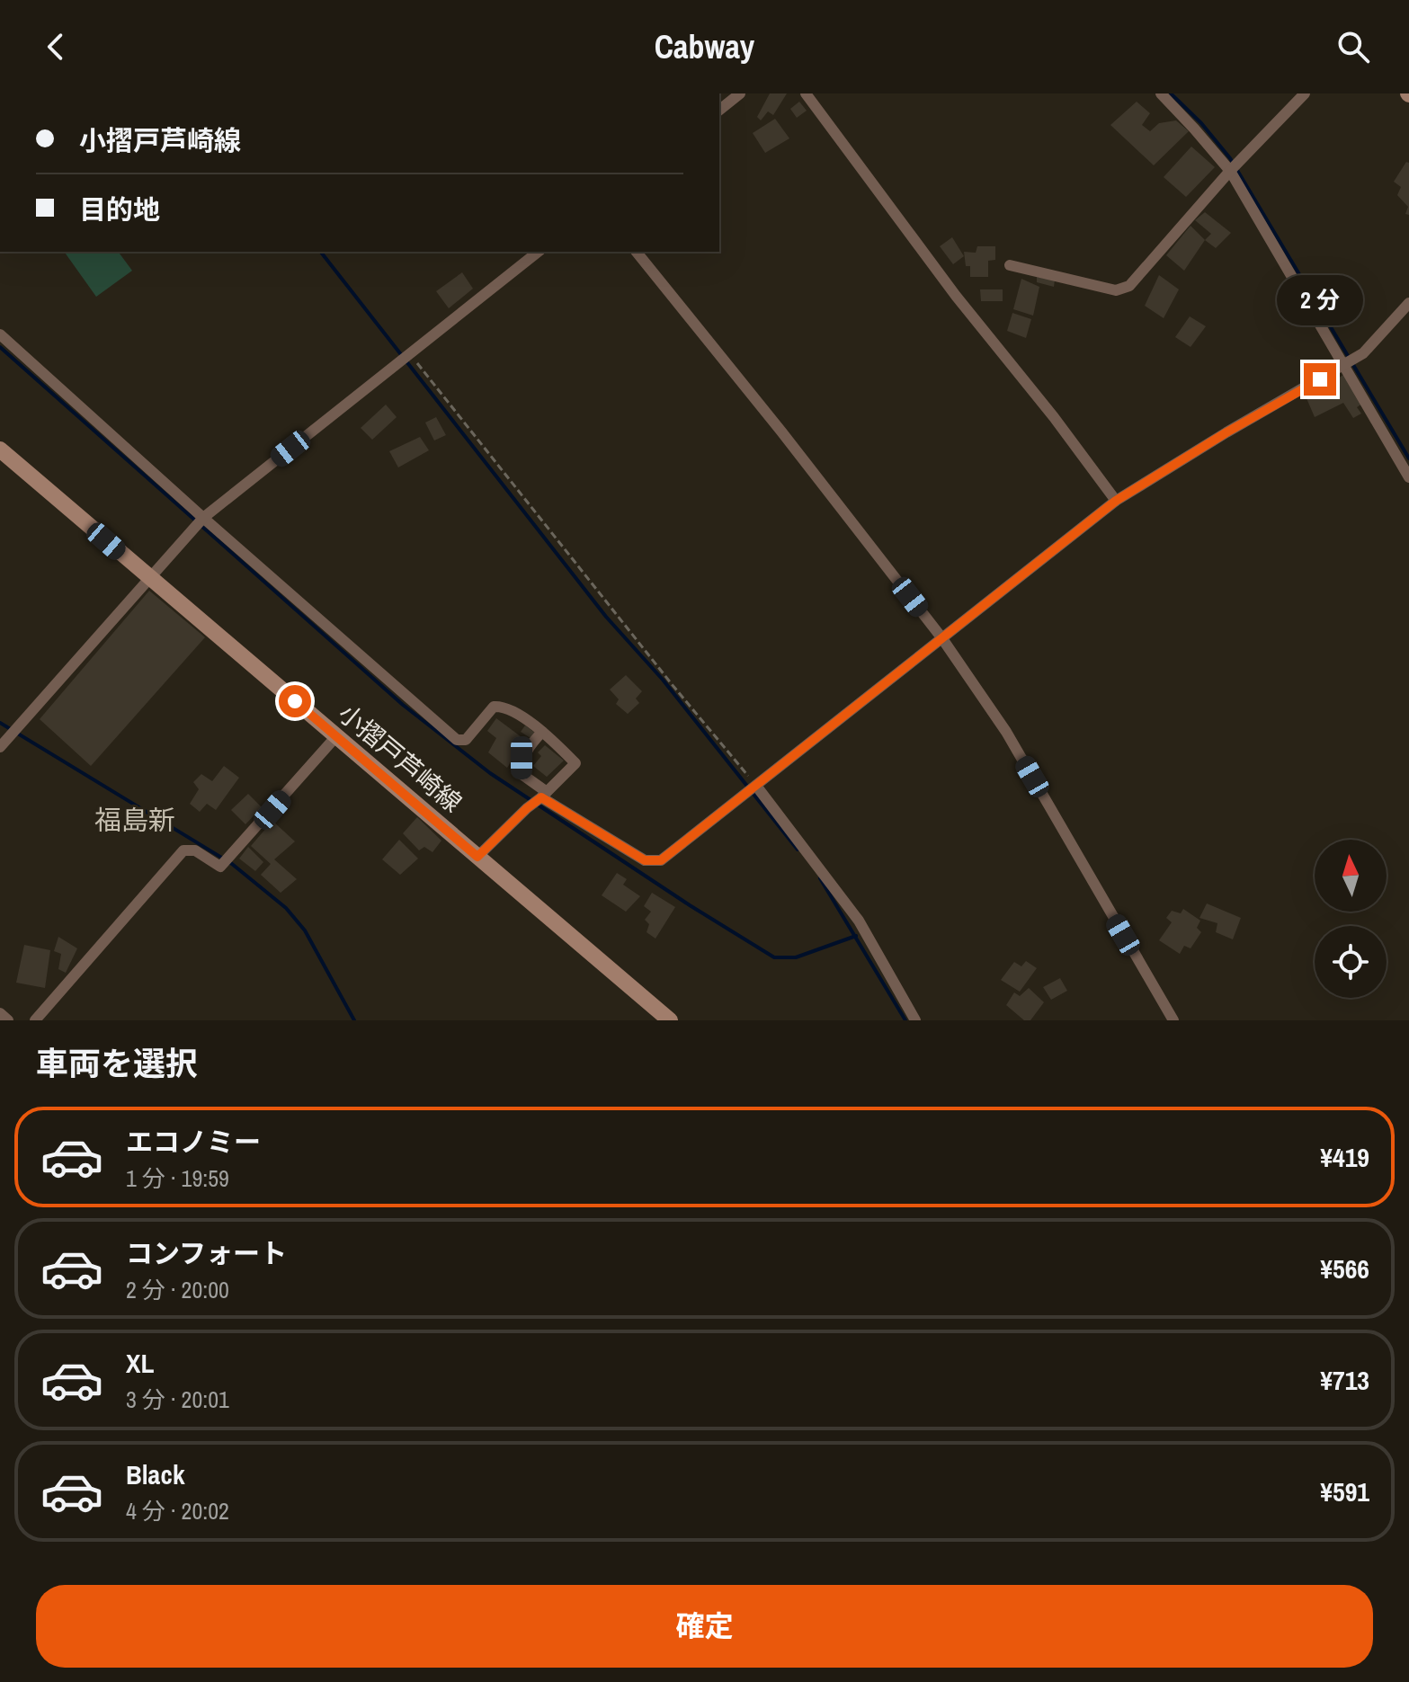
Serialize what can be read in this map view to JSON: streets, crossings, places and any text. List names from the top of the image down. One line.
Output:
{"streets":{"main road":["小摺戸芦崎線"]},"districts":["福島新"],"north":"top","page":{"header":"Cabway","banner":["小摺戸芦崎線","目的地"],"bubble":"2 分","heading":"車両を選択","list":[{"name":"エコノミー","note":"1 分 · 19:59","value":"¥419"},{"name":"コンフォート","note":"2 分 · 20:00","value":"¥566"},{"name":"XL","note":"3 分 · 20:01","value":"¥713"},{"name":"Black","note":"4 分 · 20:02","value":"¥591"}],"buttons":"確定"}}
